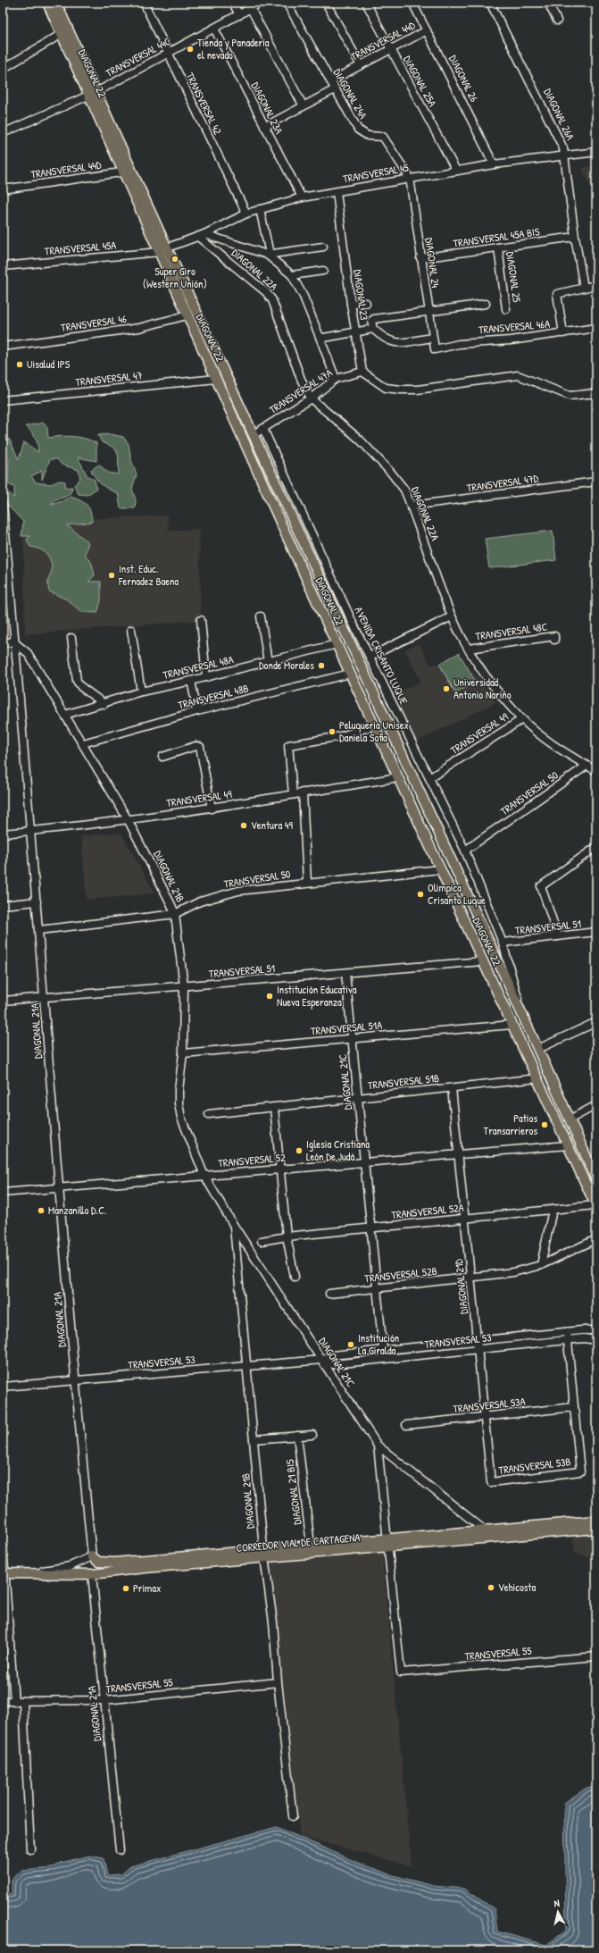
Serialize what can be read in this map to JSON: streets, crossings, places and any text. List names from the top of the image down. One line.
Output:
{"streets":{"main road":["DIAGONAL 22","CORREDOR VIAL DE CARTAGENA"],"street":["TRANSVERSAL 44D","TRANSVERSAL 44C","DIAGONAL 26","DIAGONAL 25A","DIAGONAL 24A","TRANSVERSAL 42","DIAGONAL 23A","DIAGONAL 26A","TRANSVERSAL 45","TRANSVERSAL 45A BIS","TRANSVERSAL 45A","DIAGONAL 24","DIAGONAL 22A","DIAGONAL 25","DIAGONAL 23","TRANSVERSAL 46","TRANSVERSAL 46A","TRANSVERSAL 47","TRANSVERSAL 47A","TRANSVERSAL 47D","TRANSVERSAL 48C","AVENIDA CRISANTO LUQUE","TRANSVERSAL 48A","TRANSVERSAL 48B","TRANSVERSAL 49","TRANSVERSAL 50","DIAGONAL 21B","TRANSVERSAL 51","TRANSVERSAL 51A","DIAGONAL 21A","DIAGONAL 21C","TRANSVERSAL 51B","TRANSVERSAL 52","TRANSVERSAL 52A","TRANSVERSAL 52B","DIAGONAL 21D","TRANSVERSAL 53","TRANSVERSAL 53A","TRANSVERSAL 53B","DIAGONAL 21 BIS","TRANSVERSAL 55"]},"crossings":[["TRANSVERSAL 44D","DIAGONAL 22"],["TRANSVERSAL 44D","DIAGONAL 26"],["TRANSVERSAL 44D","DIAGONAL 25A"],["TRANSVERSAL 44D","DIAGONAL 24A"],["TRANSVERSAL 44C","DIAGONAL 22"],["TRANSVERSAL 44C","TRANSVERSAL 42"],["TRANSVERSAL 44C","DIAGONAL 23A"],["DIAGONAL 22","TRANSVERSAL 45"],["DIAGONAL 22","TRANSVERSAL 45A"],["DIAGONAL 22","TRANSVERSAL 46"],["DIAGONAL 22","TRANSVERSAL 47"],["DIAGONAL 22","TRANSVERSAL 47A"],["DIAGONAL 22","AVENIDA CRISANTO LUQUE"],["DIAGONAL 22","TRANSVERSAL 48A"],["DIAGONAL 22","TRANSVERSAL 48B"],["DIAGONAL 22","TRANSVERSAL 49"],["DIAGONAL 22","TRANSVERSAL 50"],["DIAGONAL 22","TRANSVERSAL 51"],["DIAGONAL 22","TRANSVERSAL 51A"],["DIAGONAL 22","TRANSVERSAL 51B"],["DIAGONAL 22","TRANSVERSAL 52"],["DIAGONAL 22","TRANSVERSAL 52A"],["DIAGONAL 26","TRANSVERSAL 45"],["DIAGONAL 25A","TRANSVERSAL 45"],["DIAGONAL 24A","TRANSVERSAL 45"],["DIAGONAL 24A","DIAGONAL 24"],["TRANSVERSAL 42","TRANSVERSAL 45"],["DIAGONAL 23A","TRANSVERSAL 45"],["DIAGONAL 26A","TRANSVERSAL 45"],["DIAGONAL 26A","TRANSVERSAL 45A BIS"],["TRANSVERSAL 45","DIAGONAL 24"],["TRANSVERSAL 45","DIAGONAL 22A"],["TRANSVERSAL 45","DIAGONAL 23"],["TRANSVERSAL 45A BIS","DIAGONAL 24"],["TRANSVERSAL 45A BIS","DIAGONAL 25"],["DIAGONAL 24","TRANSVERSAL 46A"],["DIAGONAL 22A","TRANSVERSAL 47A"],["DIAGONAL 22A","TRANSVERSAL 47D"],["DIAGONAL 22A","TRANSVERSAL 48C"],["DIAGONAL 22A","TRANSVERSAL 49"],["DIAGONAL 22A","TRANSVERSAL 50"],["DIAGONAL 23","TRANSVERSAL 47A"],["TRANSVERSAL 47A","AVENIDA CRISANTO LUQUE"],["AVENIDA CRISANTO LUQUE","TRANSVERSAL 49"],["AVENIDA CRISANTO LUQUE","TRANSVERSAL 50"],["AVENIDA CRISANTO LUQUE","TRANSVERSAL 51"],["TRANSVERSAL 48A","DIAGONAL 21B"],["TRANSVERSAL 48B","DIAGONAL 21B"],["TRANSVERSAL 49","DIAGONAL 21B"],["TRANSVERSAL 49","DIAGONAL 21A"],["TRANSVERSAL 50","DIAGONAL 21B"],["TRANSVERSAL 50","DIAGONAL 21A"],["DIAGONAL 21B","TRANSVERSAL 51"],["DIAGONAL 21B","TRANSVERSAL 51A"],["DIAGONAL 21B","DIAGONAL 21A"],["DIAGONAL 21B","DIAGONAL 21C"],["DIAGONAL 21B","TRANSVERSAL 52"],["DIAGONAL 21B","TRANSVERSAL 53"],["DIAGONAL 21B","CORREDOR VIAL DE CARTAGENA"],["DIAGONAL 21B","TRANSVERSAL 55"],["TRANSVERSAL 51","DIAGONAL 21A"],["TRANSVERSAL 51","DIAGONAL 21C"],["TRANSVERSAL 51A","DIAGONAL 21C"],["DIAGONAL 21A","TRANSVERSAL 52"],["DIAGONAL 21A","TRANSVERSAL 53"],["DIAGONAL 21A","CORREDOR VIAL DE CARTAGENA"],["DIAGONAL 21A","TRANSVERSAL 55"],["DIAGONAL 21C","TRANSVERSAL 51B"],["DIAGONAL 21C","TRANSVERSAL 52"],["DIAGONAL 21C","TRANSVERSAL 52A"],["DIAGONAL 21C","TRANSVERSAL 52B"],["DIAGONAL 21C","TRANSVERSAL 53"],["DIAGONAL 21C","CORREDOR VIAL DE CARTAGENA"],["TRANSVERSAL 51B","DIAGONAL 21D"],["TRANSVERSAL 52","DIAGONAL 21D"],["TRANSVERSAL 52A","DIAGONAL 21D"],["TRANSVERSAL 52B","DIAGONAL 21D"],["DIAGONAL 21D","TRANSVERSAL 53"],["DIAGONAL 21D","TRANSVERSAL 53A"],["DIAGONAL 21D","TRANSVERSAL 53B"],["TRANSVERSAL 53A","TRANSVERSAL 53B"],["DIAGONAL 21 BIS","CORREDOR VIAL DE CARTAGENA"],["CORREDOR VIAL DE CARTAGENA","TRANSVERSAL 55"]],"places":["Tienda y Panadería el nevado","Super Giro (Western Unión)","Uisalud IPS","Inst. Educ. Fernadez Baena","Donde Morales","Universidad Antonio Nariño","Peluqueria Unisex Daniela Sofia","Ventura 49","Olimpica Crisanto Luque","Institución Educativa Nueva Esperanza","Patios Transarrieros","Iglesia Cristiana León De Judá","Manzanillo D.C.","Institución La Giralda","Vehicosta","Primax"],"north":"top"}
